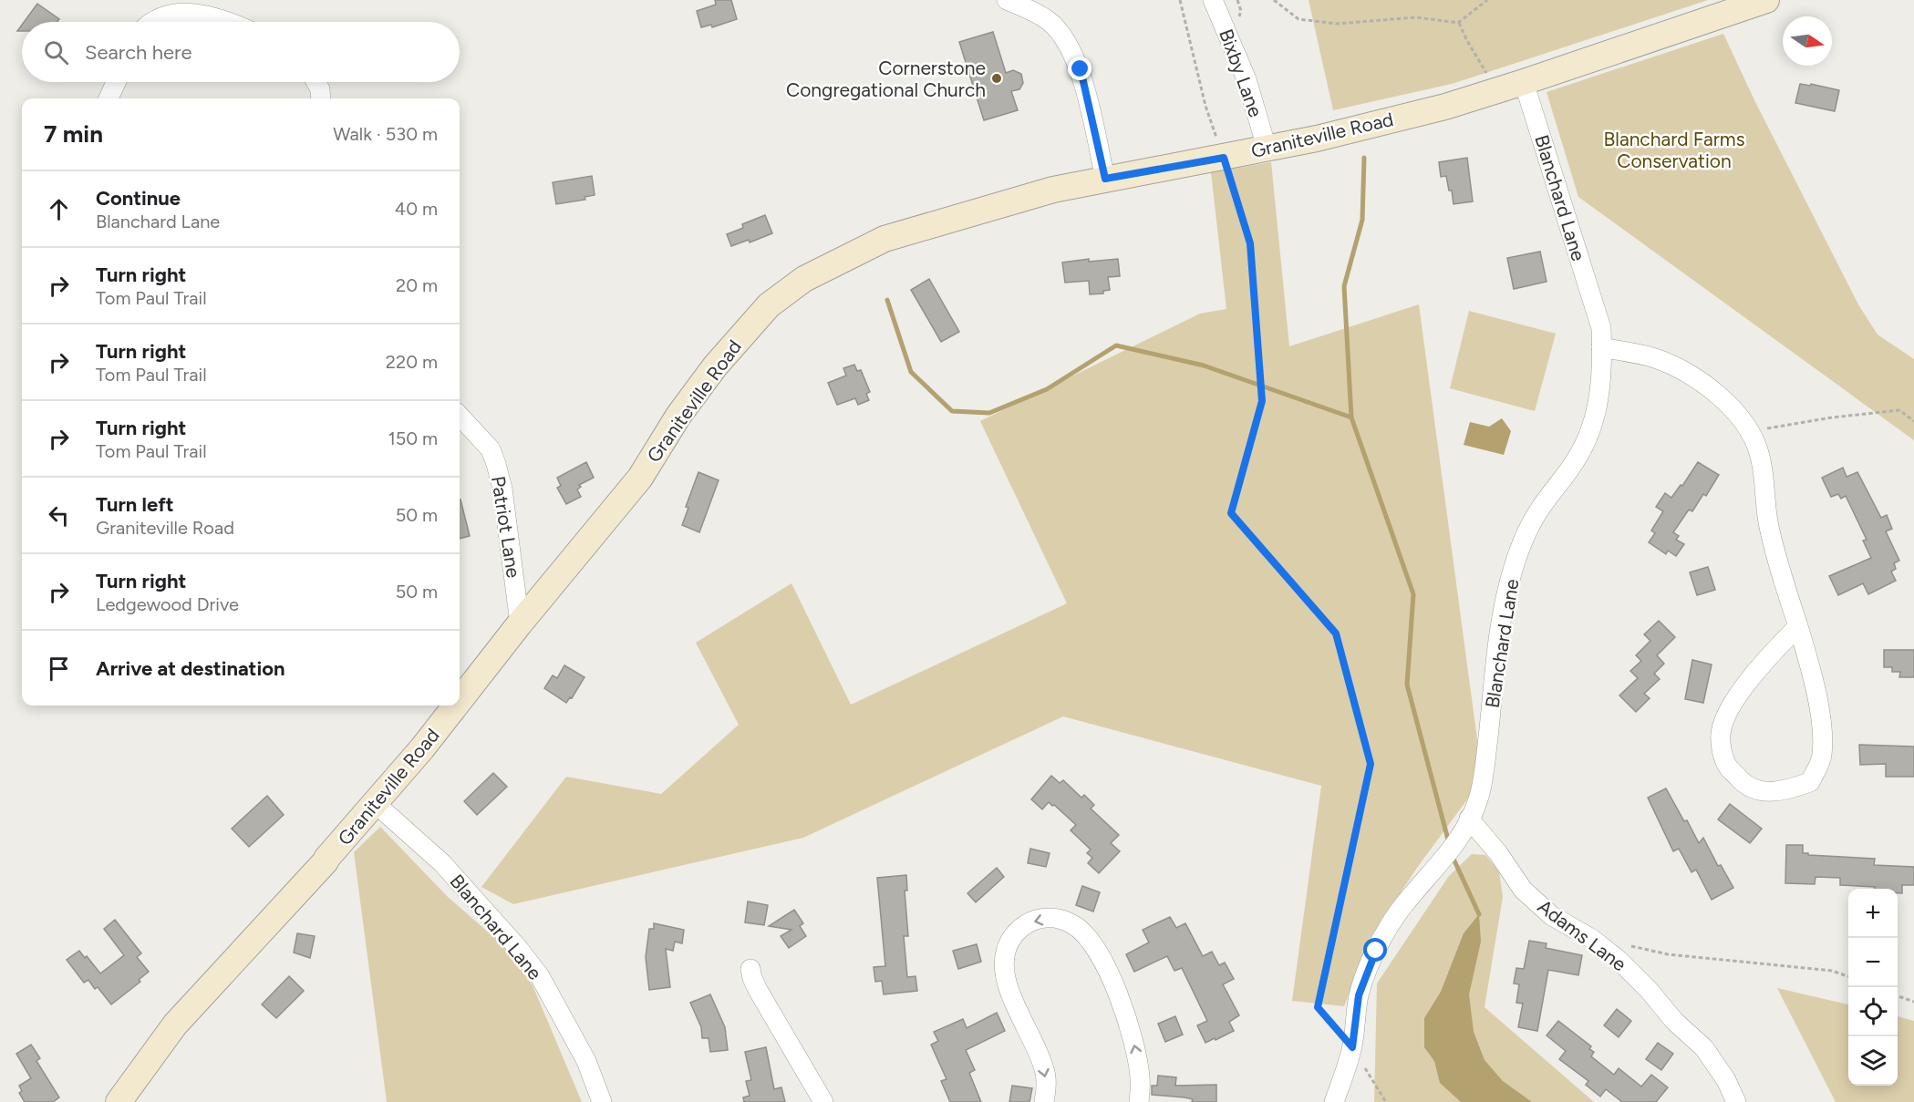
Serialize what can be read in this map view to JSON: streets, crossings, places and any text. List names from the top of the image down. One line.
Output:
{"streets":{"main road":["Graniteville Road"],"street":["Bixby Lane","Blanchard Lane","Patriot Lane","Adams Lane"]},"crossings":[["Bixby Lane","Graniteville Road"],["Graniteville Road","Blanchard Lane"],["Graniteville Road","Patriot Lane"],["Blanchard Lane","Adams Lane"]],"parks":["Blanchard Farms Conservation"],"places":["Cornerstone Congregational Church"],"north":"right","page":{"search":"Search here","heading":["7 min","Walk · 530 m"],"list":[["Continue","Blanchard Lane","40 m"],["Turn right","Tom Paul Trail","20 m"],["Turn right","Tom Paul Trail","220 m"],["Turn right","Tom Paul Trail","150 m"],["Turn left","Graniteville Road","50 m"],["Turn right","Ledgewood Drive","50 m"],"Arrive at destination"],"map_buttons":["+","−"]}}
